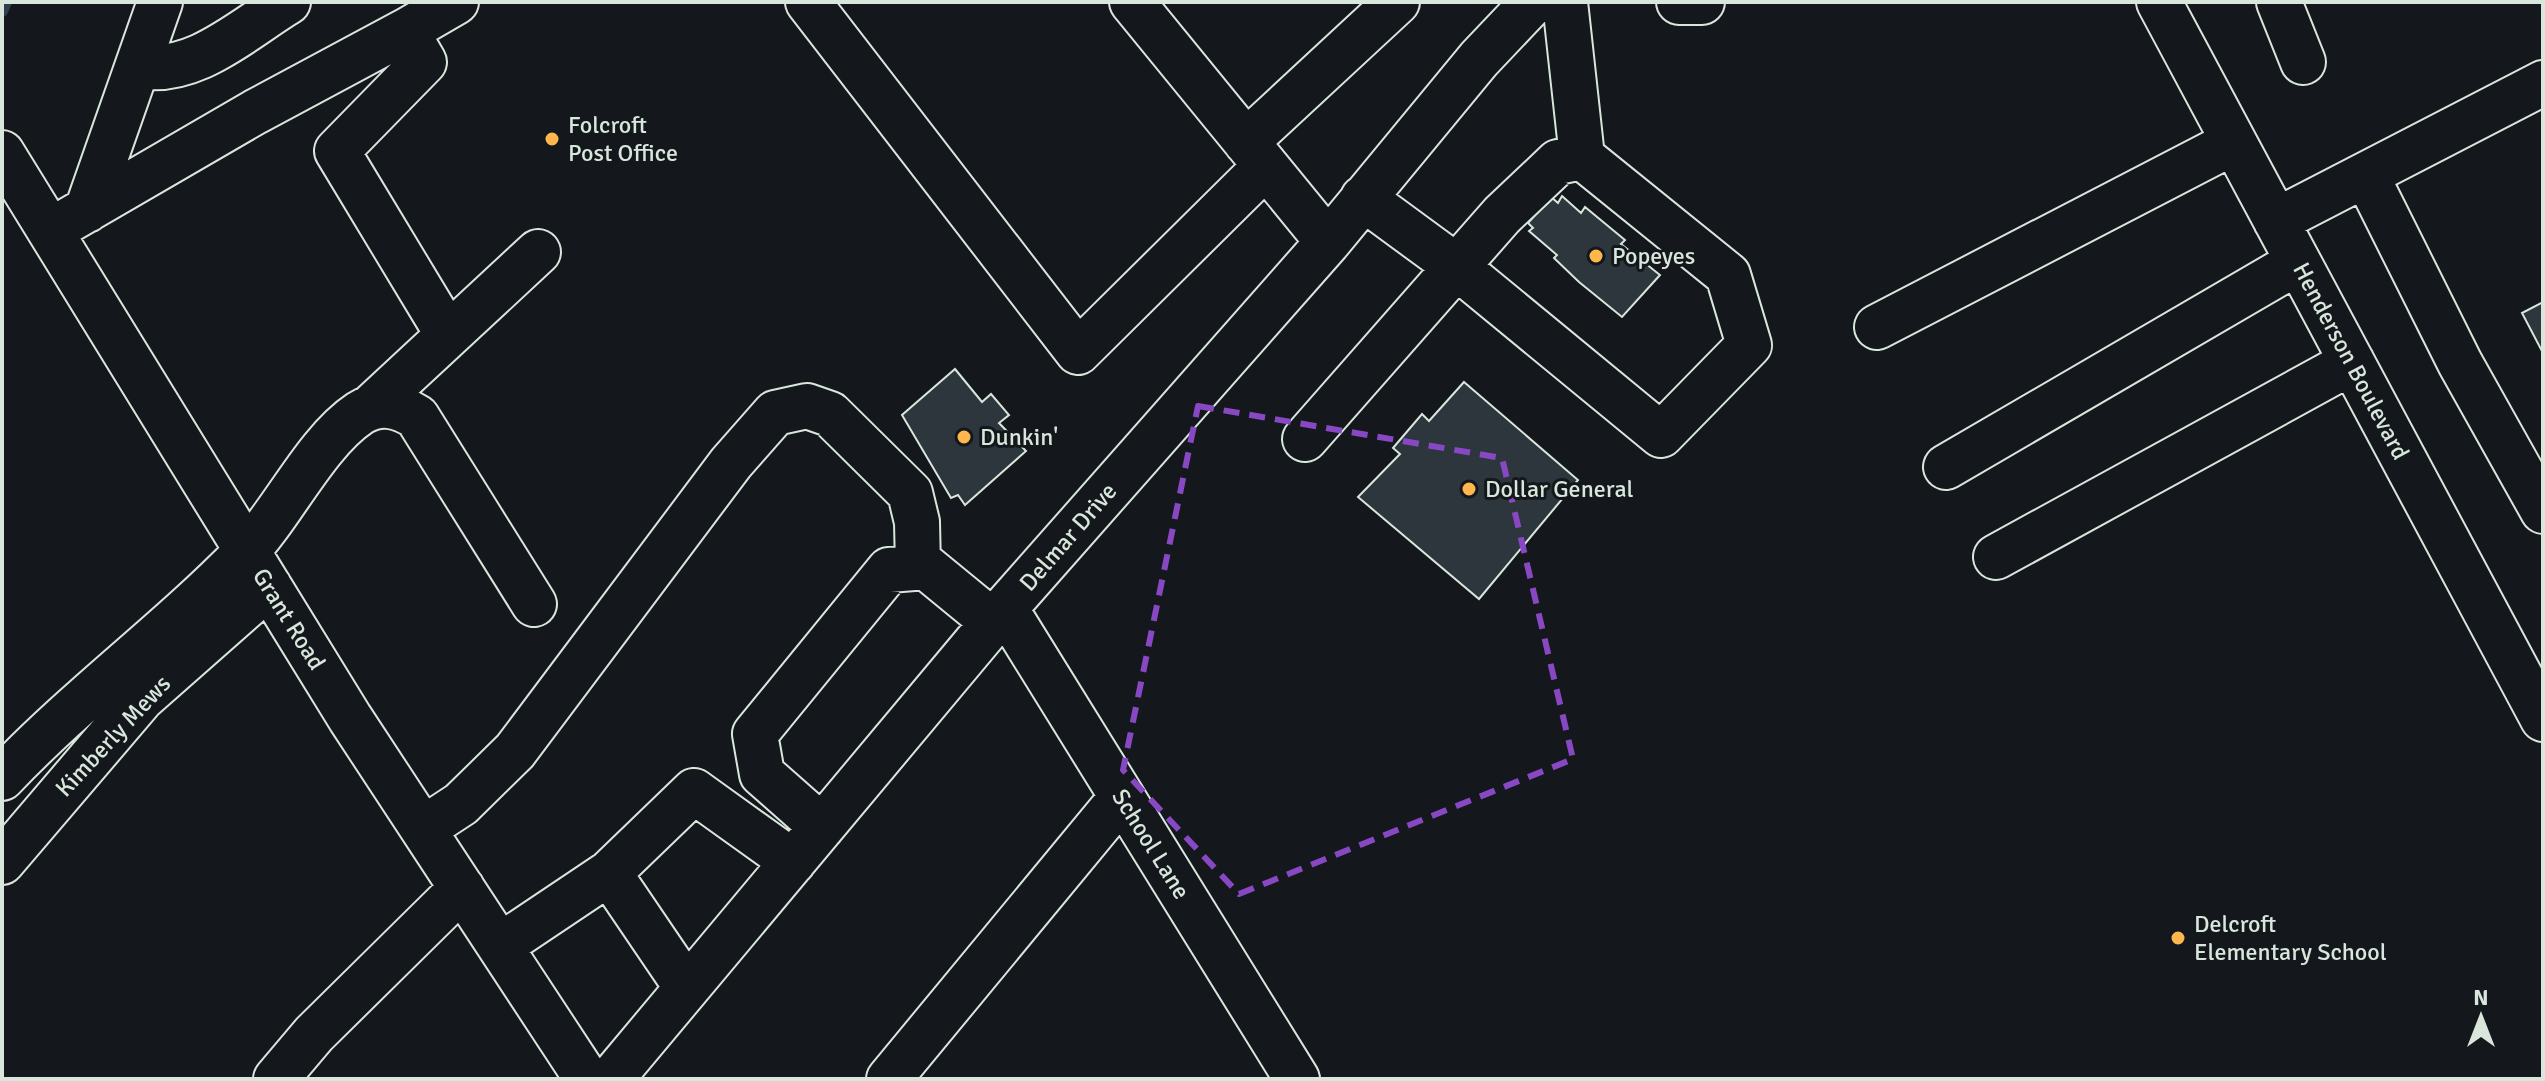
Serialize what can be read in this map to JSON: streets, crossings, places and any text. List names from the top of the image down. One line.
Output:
{"streets":{"street":["Henderson Boulevard","Delmar Drive","Grant Road","Kimberly Mews","School Lane"]},"crossings":[["Delmar Drive","School Lane"],["Grant Road","Kimberly Mews"]],"places":["Folcroft Post Office","Popeyes","Dunkin'","Dollar General","Delcroft Elementary School"],"north":"top"}
